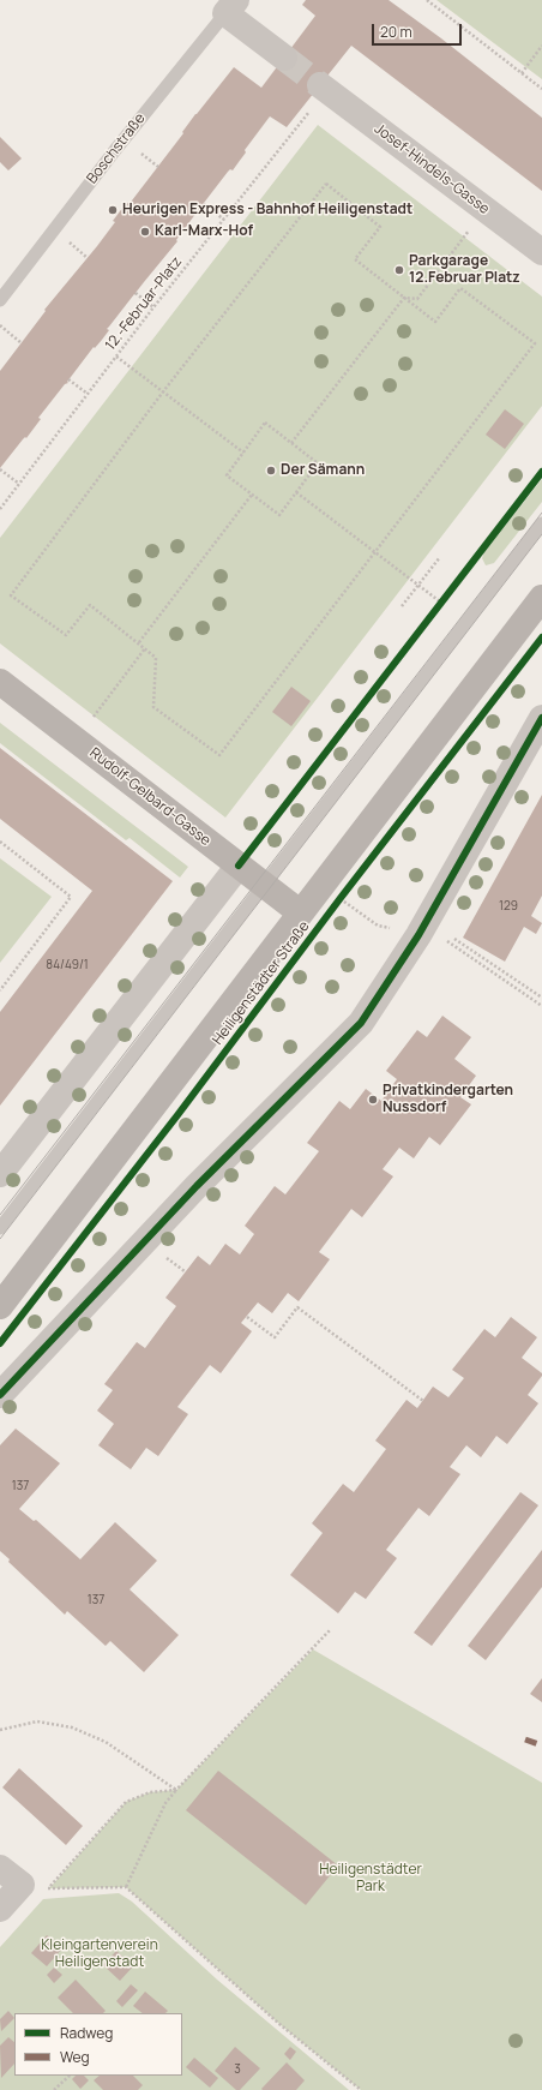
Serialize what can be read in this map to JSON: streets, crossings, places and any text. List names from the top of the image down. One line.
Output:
{"streets":{"main road":["Rudolf-Gelbard-Gasse","Heiligenstädter Straße"],"street":["Josef-Hindels-Gasse"],"lane":["Boschstraße"],"path":["12.-Februar-Platz"]},"crossings":[["Josef-Hindels-Gasse","12.-Februar-Platz"],["Rudolf-Gelbard-Gasse","Heiligenstädter Straße"]],"parks":["Heiligenstädter Park","Kleingartenverein Heiligenstadt"],"places":["Heurigen Express - Bahnhof Heiligenstadt","Karl-Marx-Hof","Parkgarage 12.Februar Platz","Der Sämann","Privatkindergarten Nussdorf"],"house_numbers":["129","84/49/1","137","137","3"],"legend":["Radweg","Weg"],"scale_bar":"20 m"}
